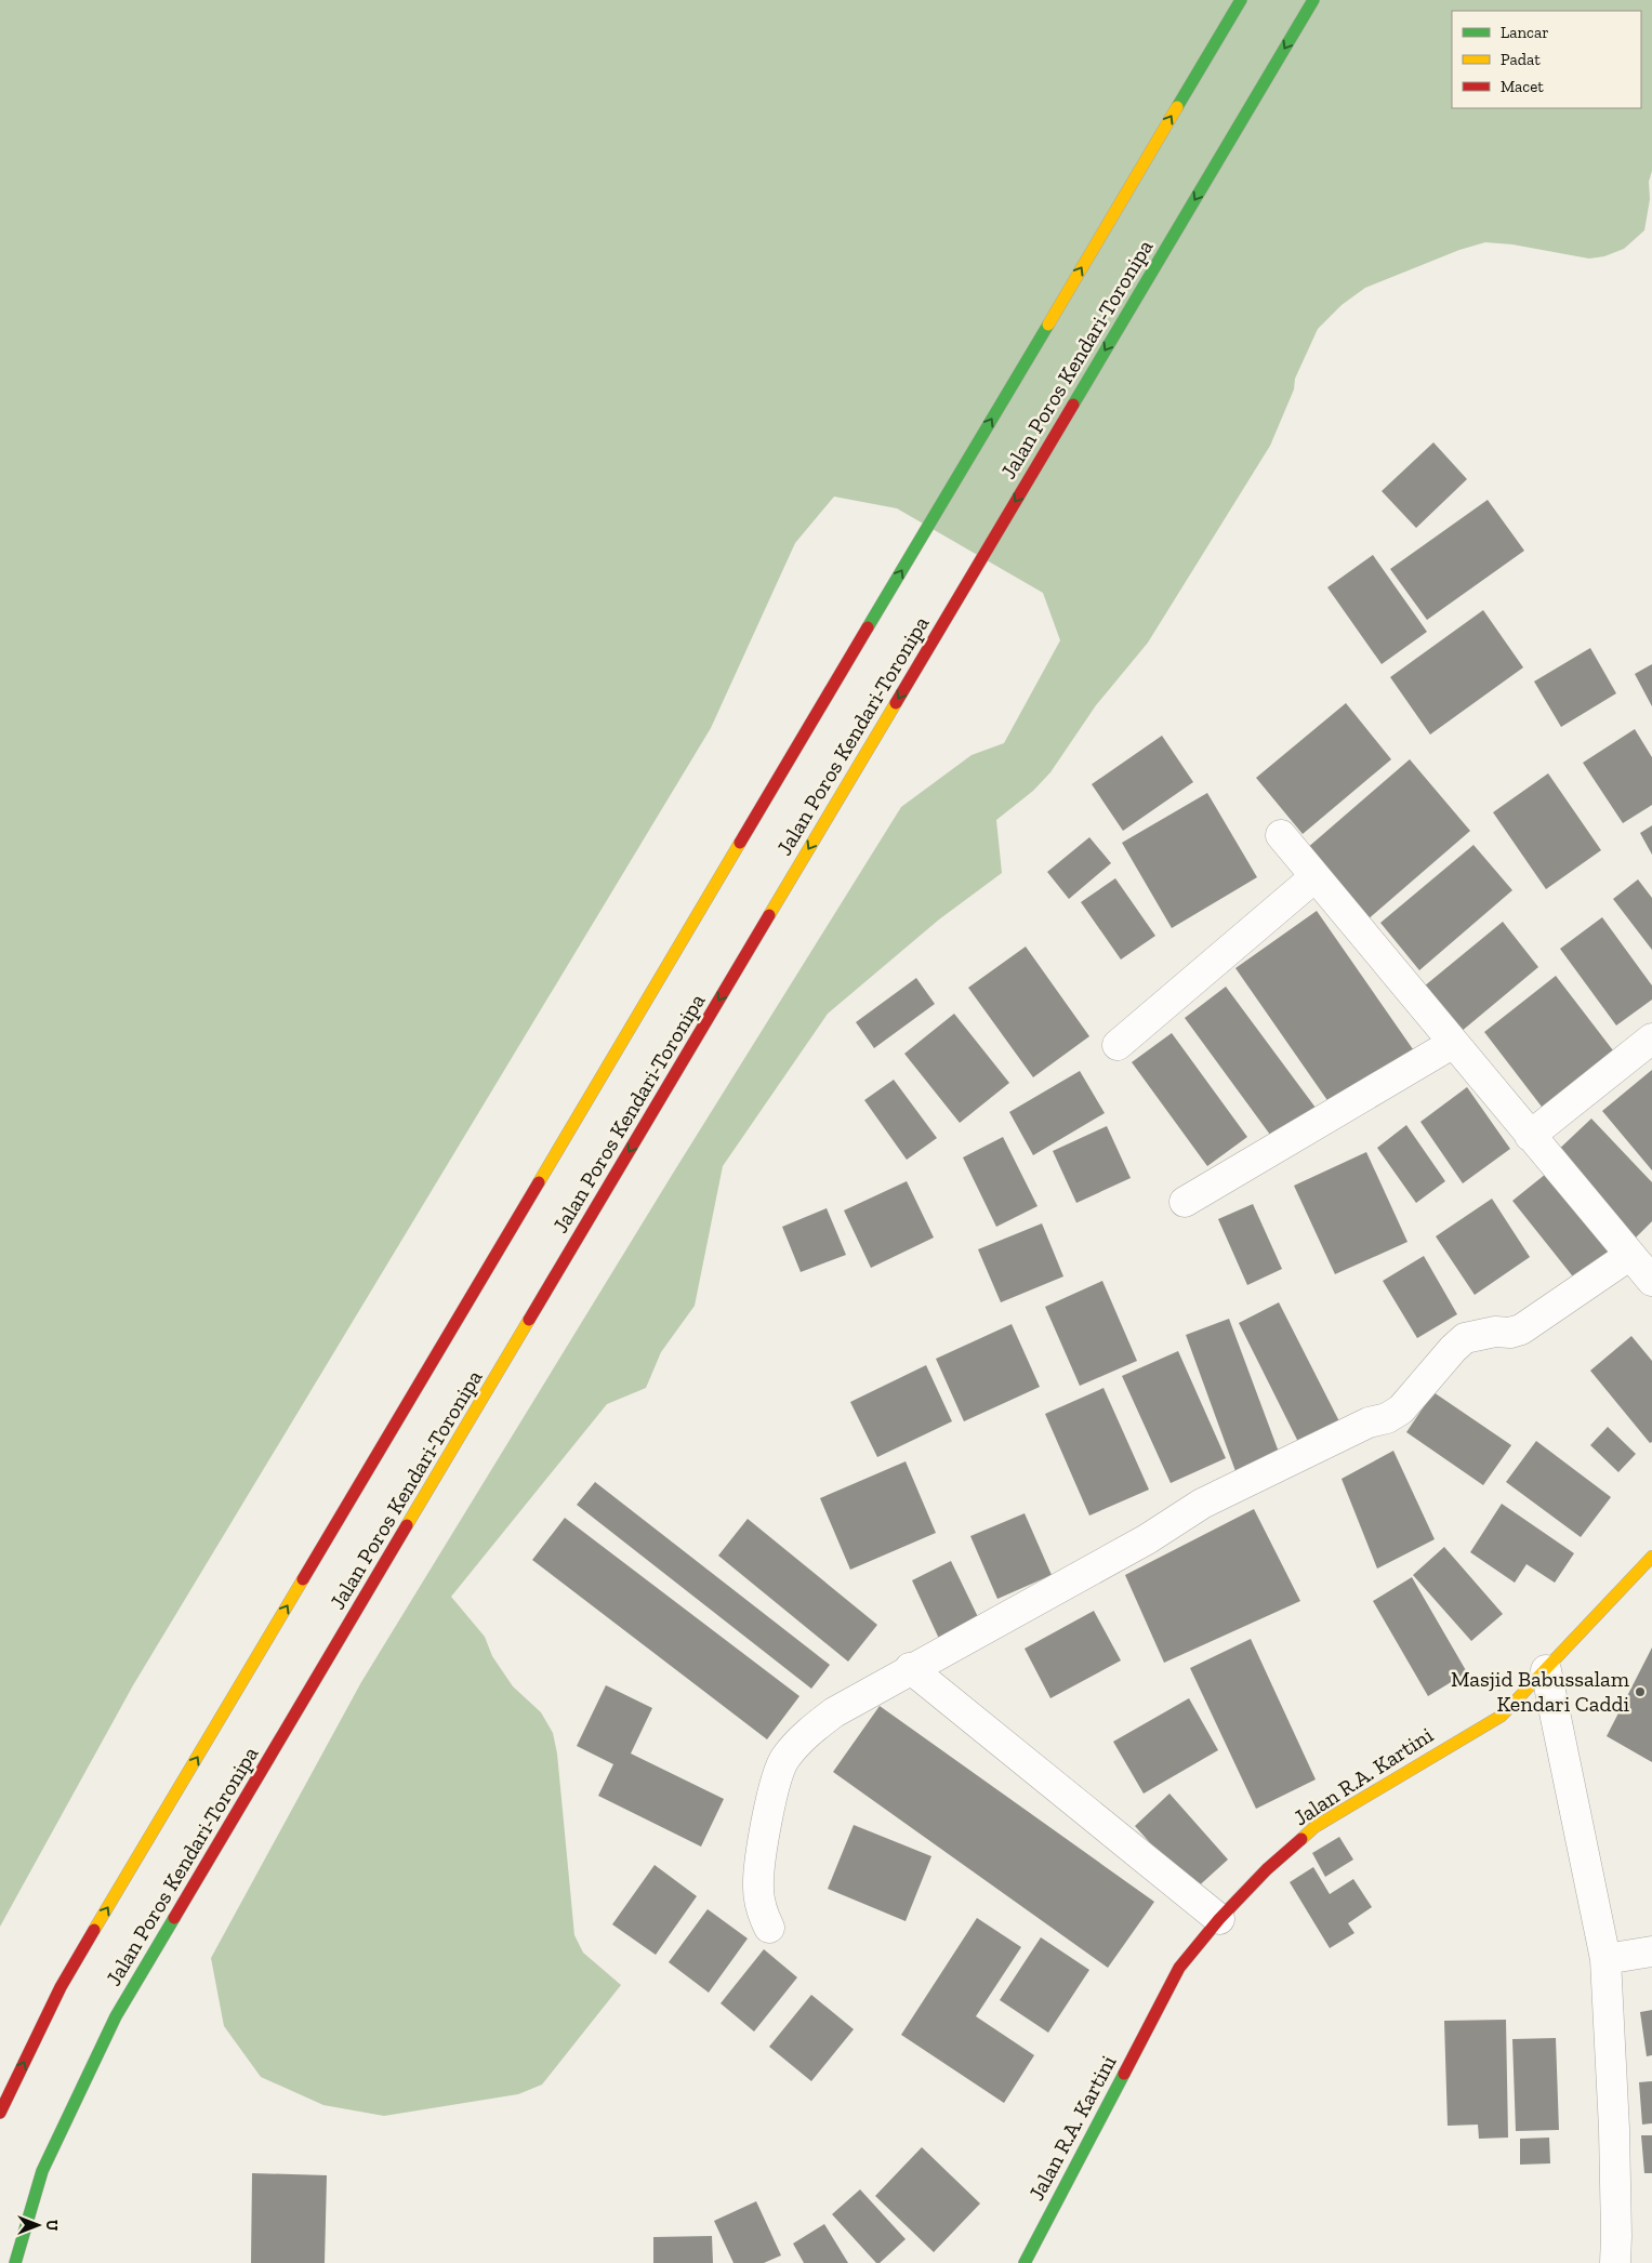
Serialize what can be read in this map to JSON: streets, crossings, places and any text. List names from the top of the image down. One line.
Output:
{"streets":{"main road":["Jalan Poros Kendari-Toronipa","Jalan R.A. Kartini"]},"places":["Masjid Babussalam Kendari Caddi"],"legend":["Lancar","Padat","Macet"],"north":"right"}
